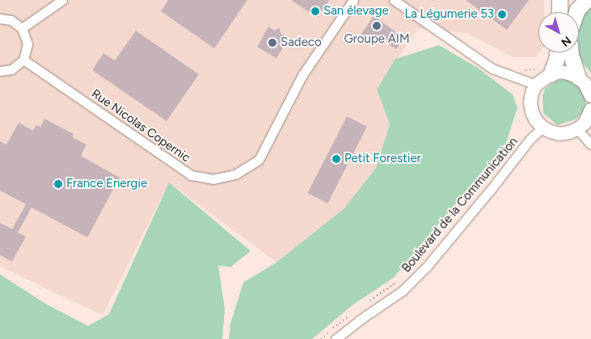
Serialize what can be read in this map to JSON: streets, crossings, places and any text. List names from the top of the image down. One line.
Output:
{"streets":{"street":["Rue Nicolas Copernic","Boulevard de la Communication"]},"places":["San élevage","La Légumerie 53","Groupe AIM","Sadeco","Petit Forestier","France Energie"],"north":"bottom right"}
